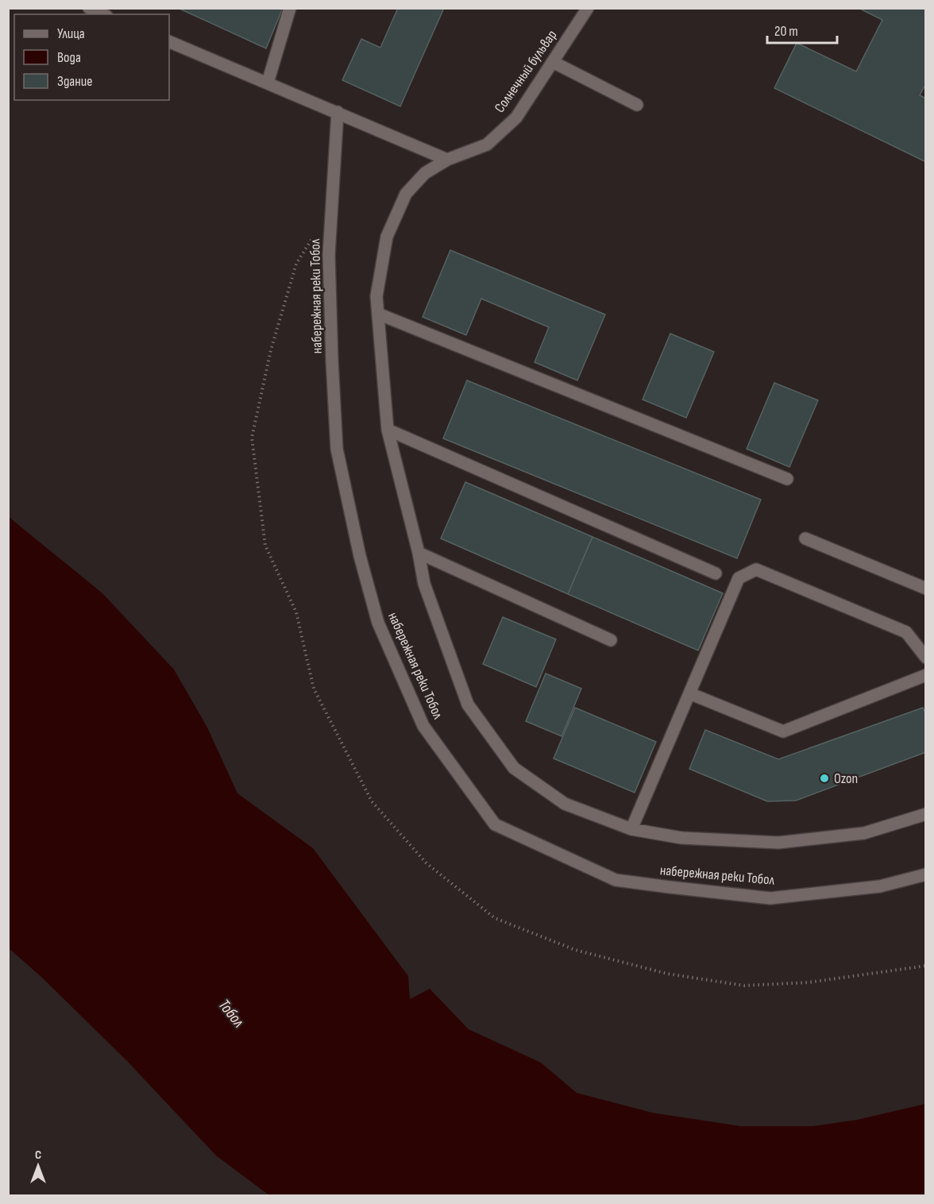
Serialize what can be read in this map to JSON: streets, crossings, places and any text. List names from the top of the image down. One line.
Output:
{"streets":{"street":["Солнечный бульвар","набережная реки Тобол"]},"water":["Тобол"],"places":["Ozon"],"legend":["Улица","Вода","Здание"],"scale_bar":"20 m","north":"top"}
